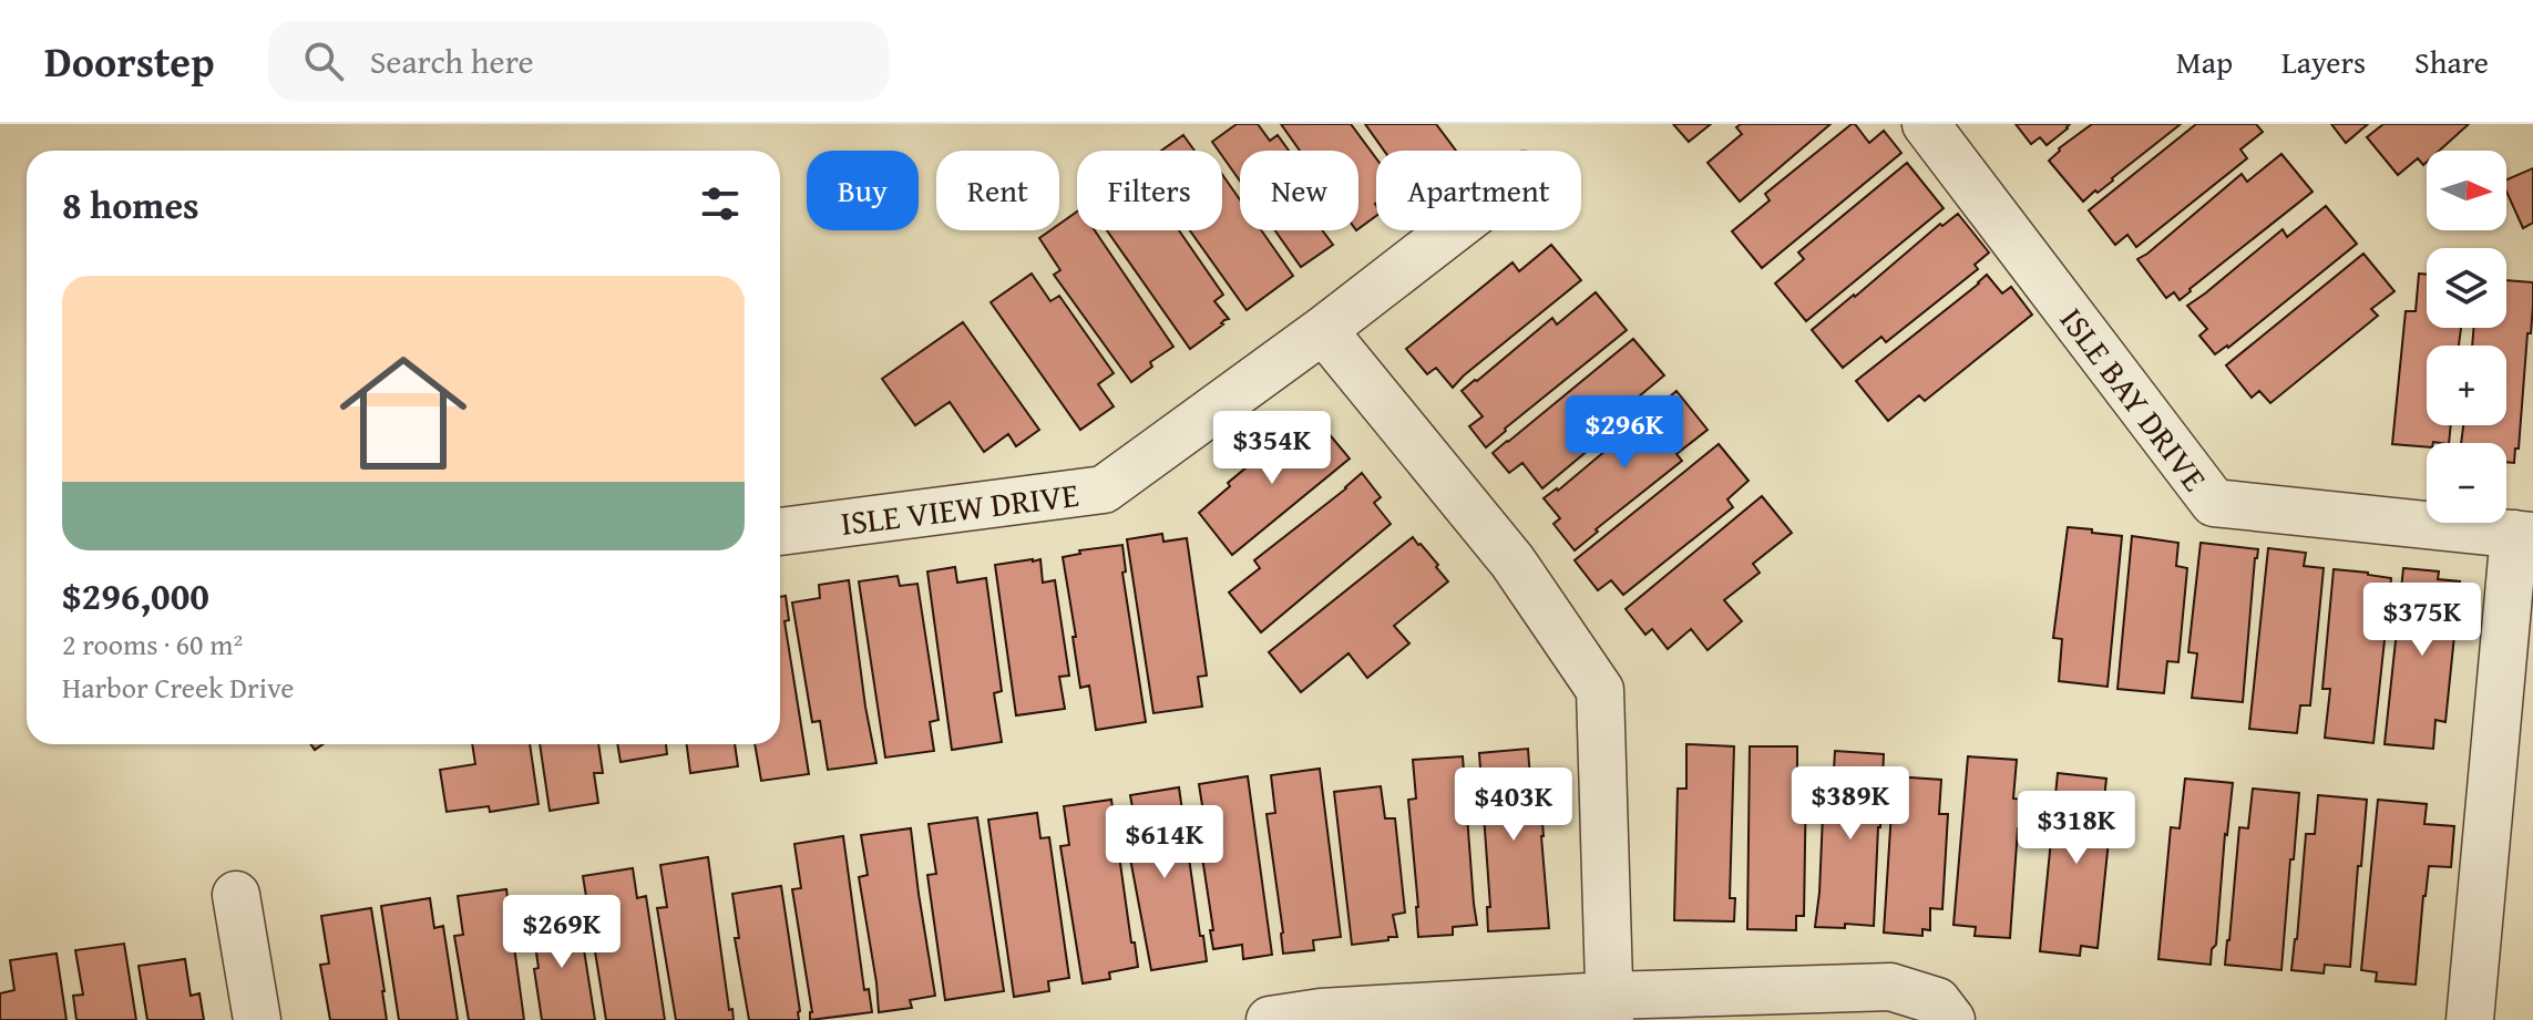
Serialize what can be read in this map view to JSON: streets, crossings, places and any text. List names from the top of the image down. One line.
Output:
{"streets":{"street":["ISLE BAY DRIVE","ISLE VIEW DRIVE"]},"north":"right","page":{"header":"Doorstep","search":"Search here","nav":["Map","Layers","Share"],"map_buttons":["+","−"],"chip":["Buy","Rent","Filters","New","Apartment"],"heading":"8 homes","list":[{"name":"$296,000","note":"2 rooms · 60 m² · Harbor Creek Drive"}],"price":["$296K","$354K","$375K","$389K","$403K","$318K","$614K","$269K"]}}
